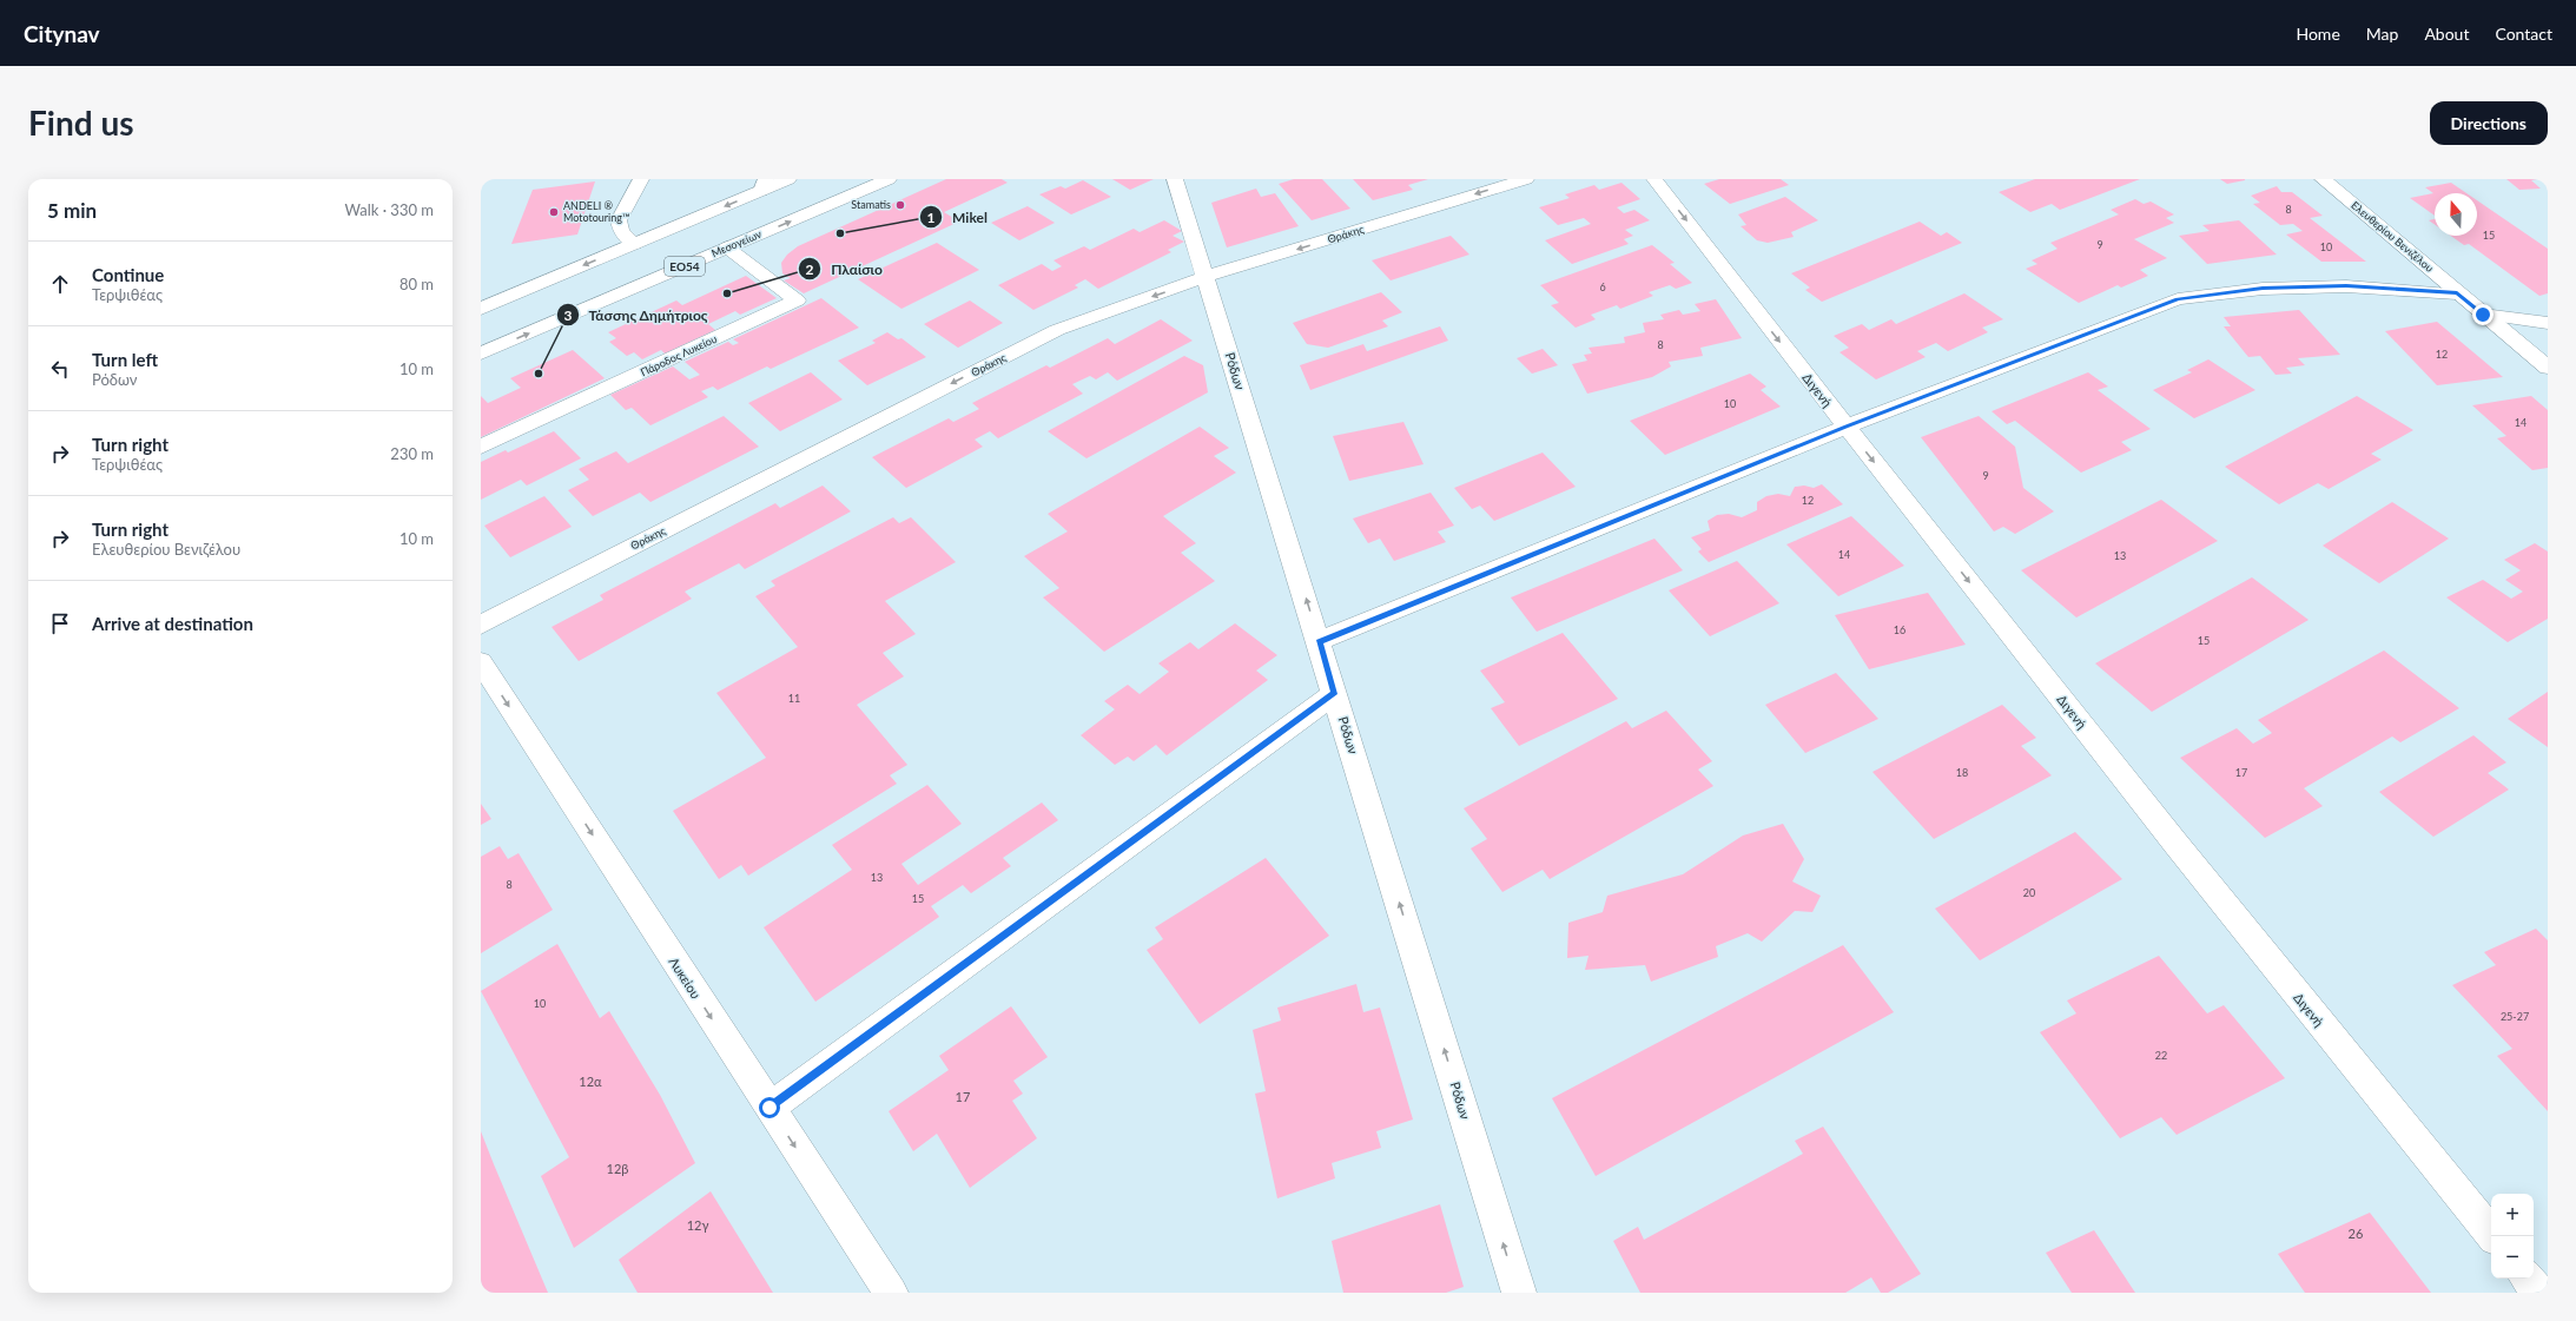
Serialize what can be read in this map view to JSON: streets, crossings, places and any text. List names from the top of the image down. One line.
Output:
{"streets":{"street":["Θράκης","Ελευθερίου Βενιζέλου","Μεσογείων","ΕΟ54","Πάροδος Λυκείου","Ρόδων","Διγενή","Λυκείου"]},"crossings":[["Θράκης","Ρόδων"],["Μεσογείων","Πάροδος Λυκείου"]],"one_way":["Θράκης","Ρόδων","Διγενή","Λυκείου"],"places":["Stamatis","ANDELI ® Mototouring™","Mikel","Πλαίσιο","Τάσσης Δημήτριος"],"house_numbers":["8","15","9","10","6","8","12","10","14","9","12","14","13","16","15","11","18","17","13","8","20","15","10","25-27","22","12α","17","12β","12γ","26"],"north":"top","page":{"header":"Citynav","nav":["Home","Map","About","Contact"],"buttons":"Directions","title":"Find us","heading":["5 min","Walk · 330 m"],"list":[["Continue","Τερψιθέας","80 m"],["Turn left","Ρόδων","10 m"],["Turn right","Τερψιθέας","230 m"],["Turn right","Ελευθερίου Βενιζέλου","10 m"],"Arrive at destination"],"map_buttons":["+","−"]}}
